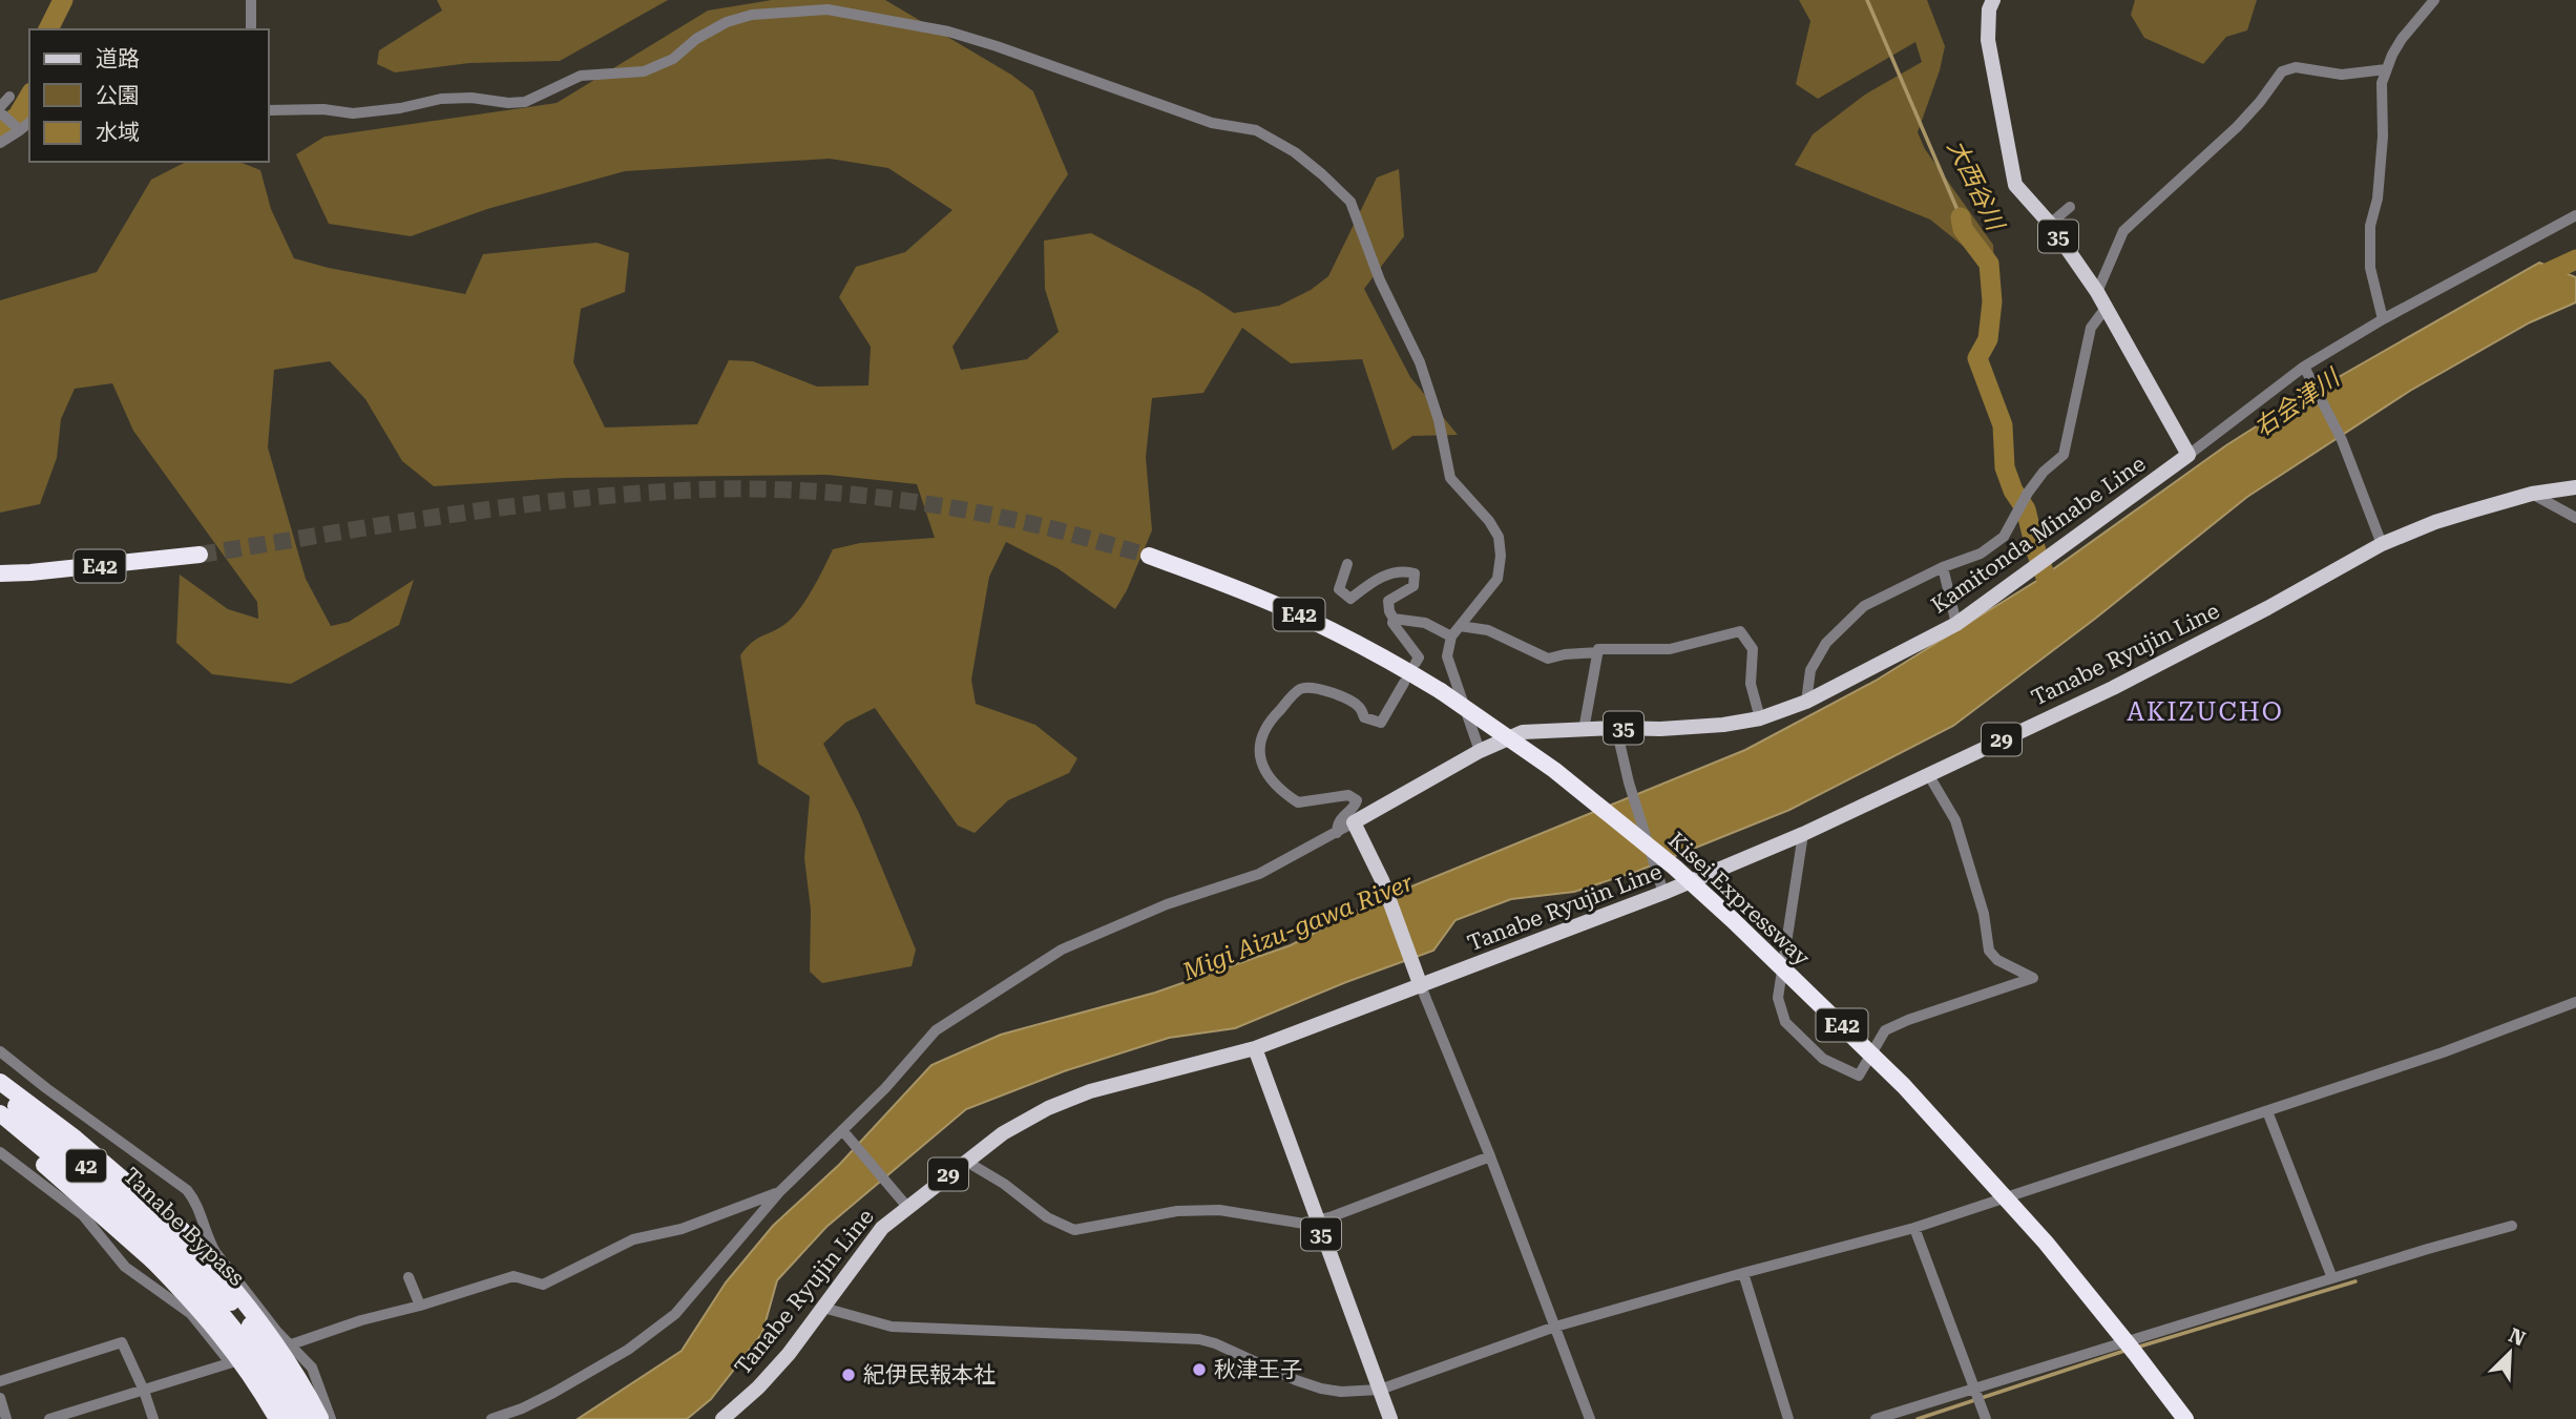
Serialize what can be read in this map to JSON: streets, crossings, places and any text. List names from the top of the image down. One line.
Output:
{"streets":{"highway":["E42","Kisei Expressway","42","Tanabe Bypass"],"main road":["35","Kamitonda Minabe Line","Tanabe Ryujin Line","29"]},"crossings":[["35","Kamitonda Minabe Line"],["35","Tanabe Ryujin Line"]],"districts":["AKIZUCHO"],"water":["大西谷川","右会津川","Migi Aizu-gawa River"],"places":["秋津王子","紀伊民報本社"],"legend":["道路","公園","水域"],"north":"top right"}
